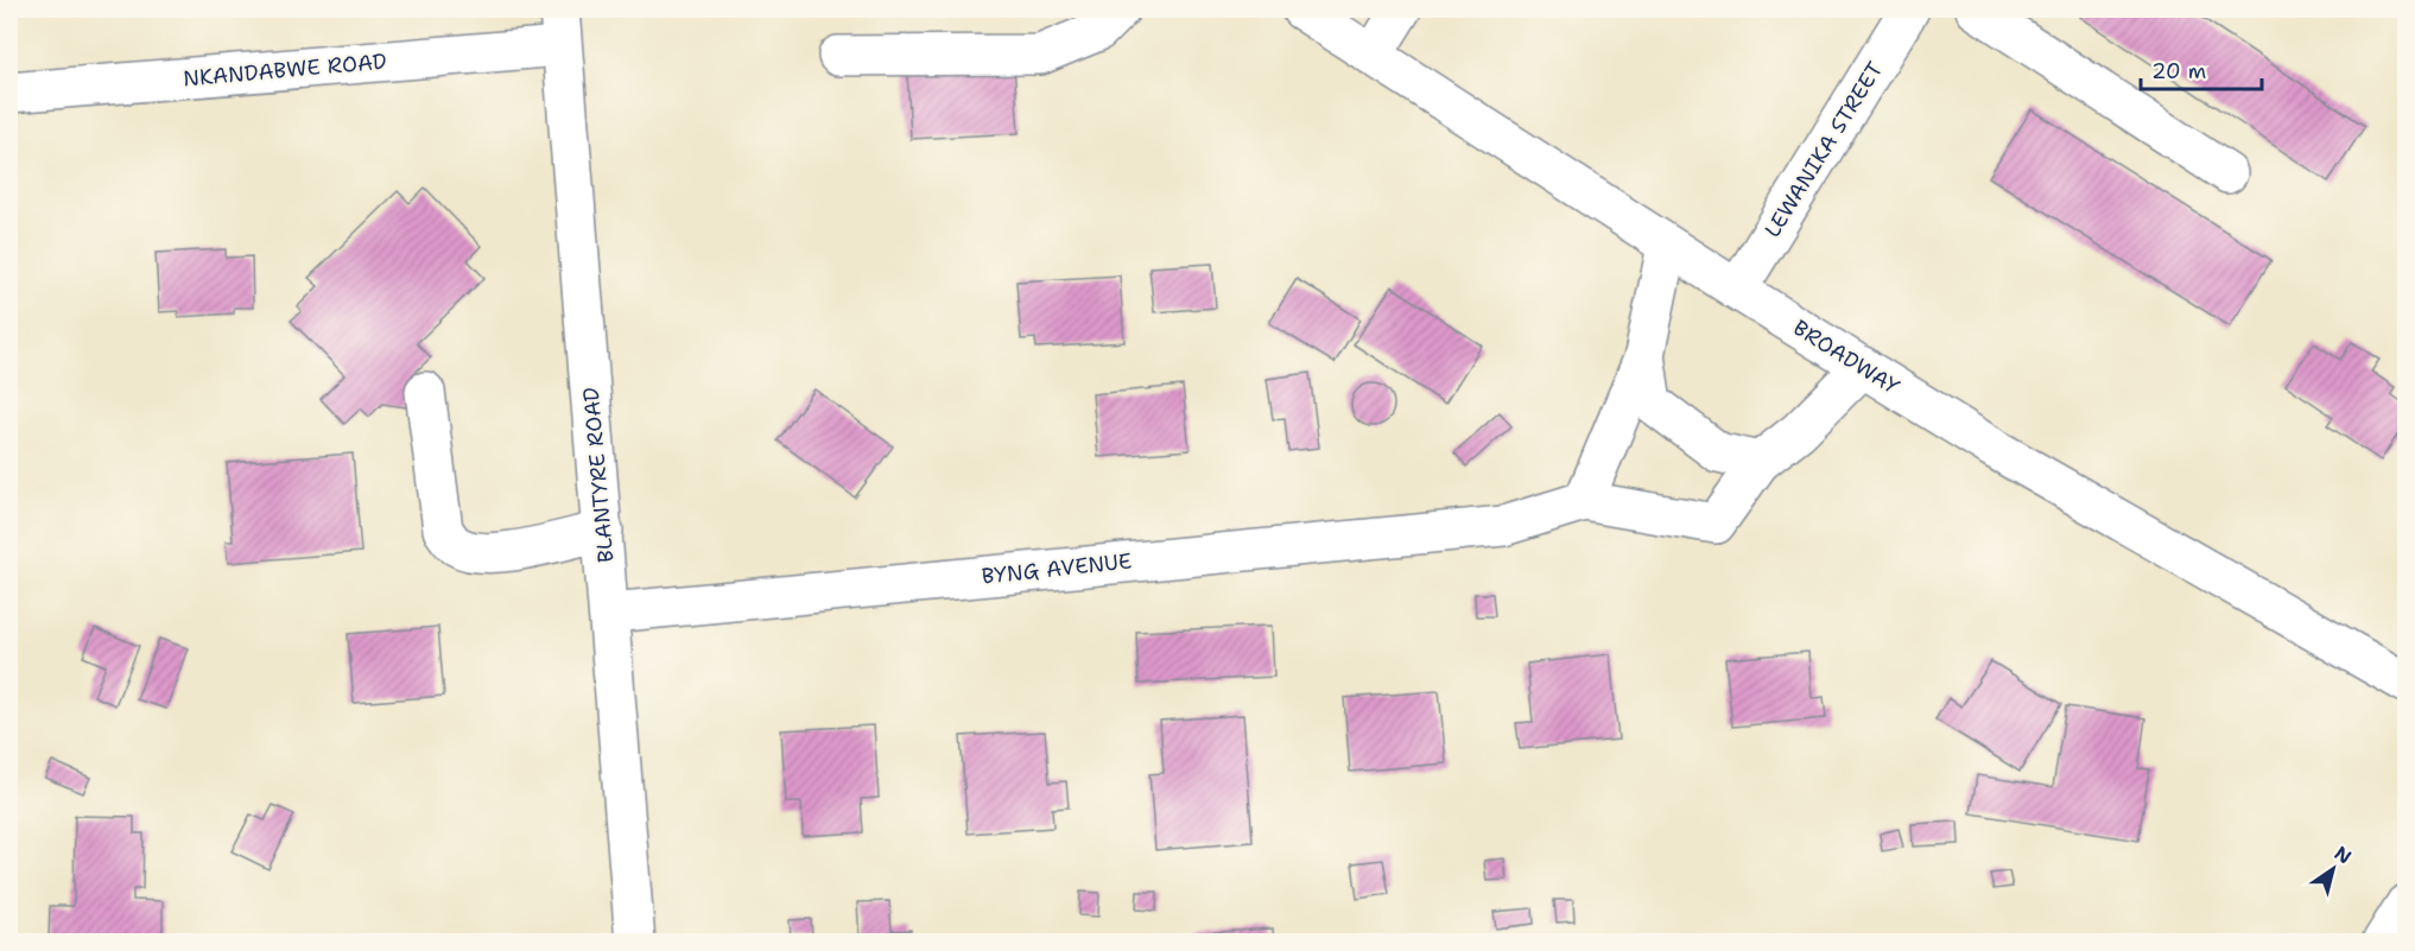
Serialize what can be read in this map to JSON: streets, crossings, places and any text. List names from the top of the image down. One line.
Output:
{"streets":{"street":["NKANDABWE ROAD","LEWANIKA STREET","BROADWAY","BLANTYRE ROAD","BYNG AVENUE"]},"crossings":[["NKANDABWE ROAD","BLANTYRE ROAD"],["LEWANIKA STREET","BROADWAY"],["BLANTYRE ROAD","BYNG AVENUE"]],"scale_bar":"20 m","north":"top right"}
